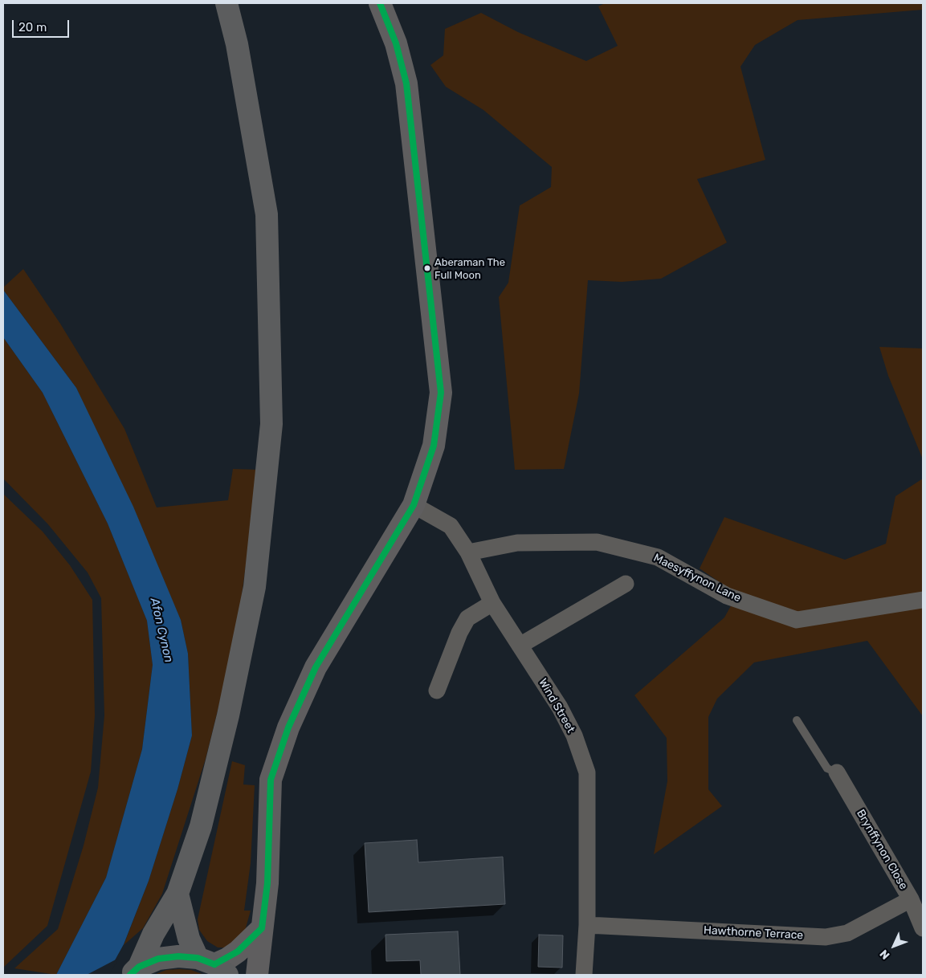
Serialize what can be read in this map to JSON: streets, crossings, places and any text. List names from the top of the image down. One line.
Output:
{"streets":{"street":["Maesyffynon Lane","Wind Street","Brynffynon Close","Hawthorne Terrace"]},"crossings":[["Maesyffynon Lane","Wind Street"],["Wind Street","Hawthorne Terrace"],["Brynffynon Close","Hawthorne Terrace"]],"water":["Afon Cynon"],"places":["Aberaman The Full Moon"],"scale_bar":"20 m","north":"bottom left"}
